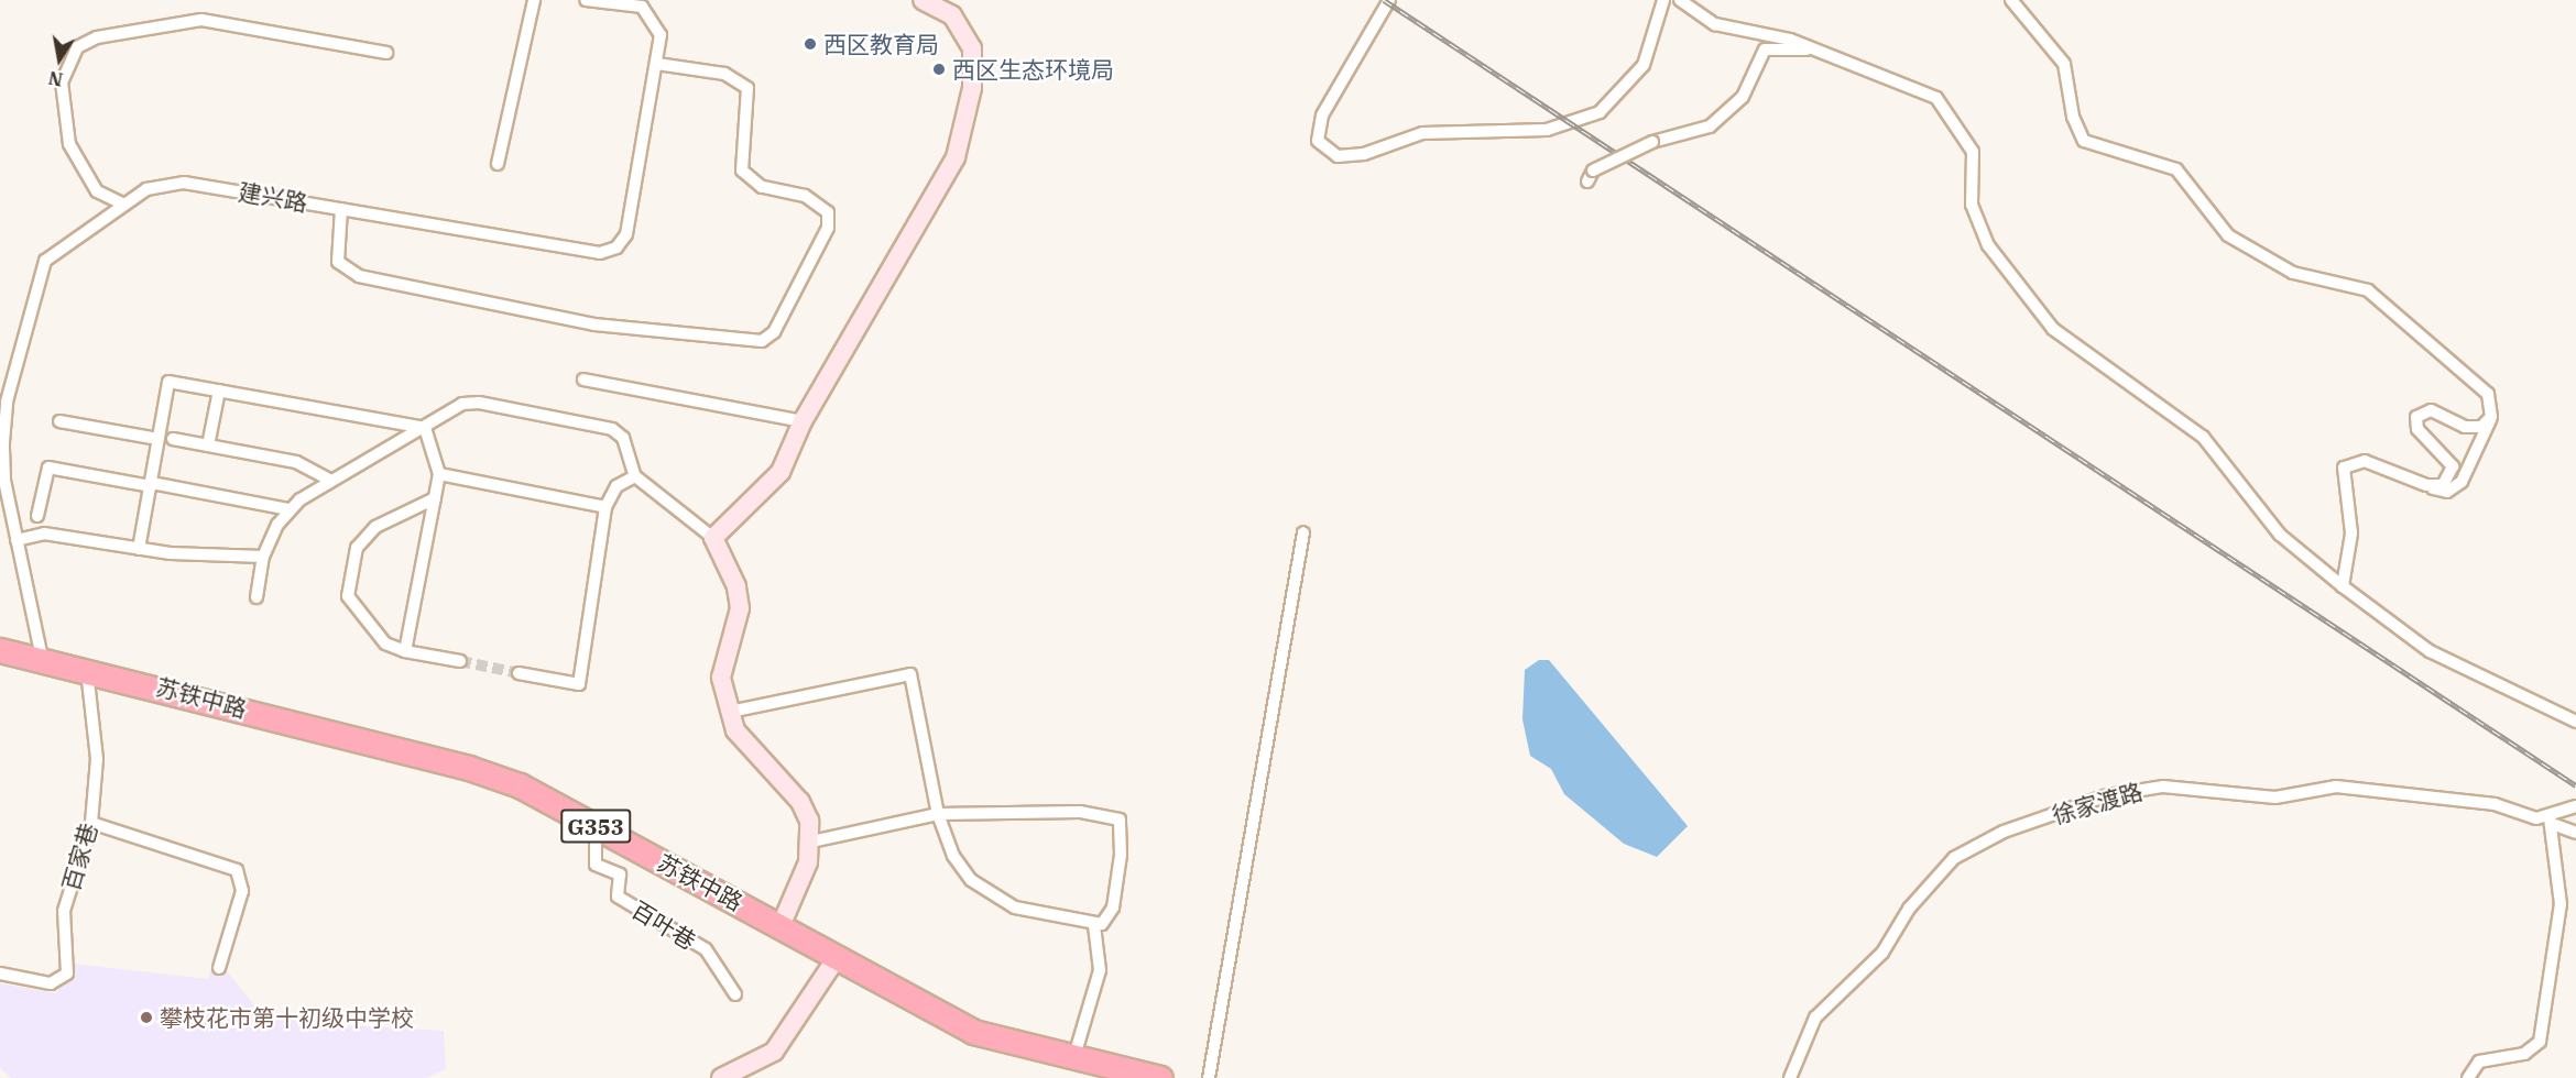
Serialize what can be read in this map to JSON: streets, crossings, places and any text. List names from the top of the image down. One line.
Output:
{"streets":{"highway":["苏铁中路","G353"],"street":["建兴路","徐家渡路","百家巷","百叶巷"]},"crossings":[["建兴路","苏铁中路"],["苏铁中路","百家巷"],["苏铁中路","百叶巷"]],"places":["西区教育局","西区生态环境局","攀枝花市第十初级中学校"],"north":"bottom"}
